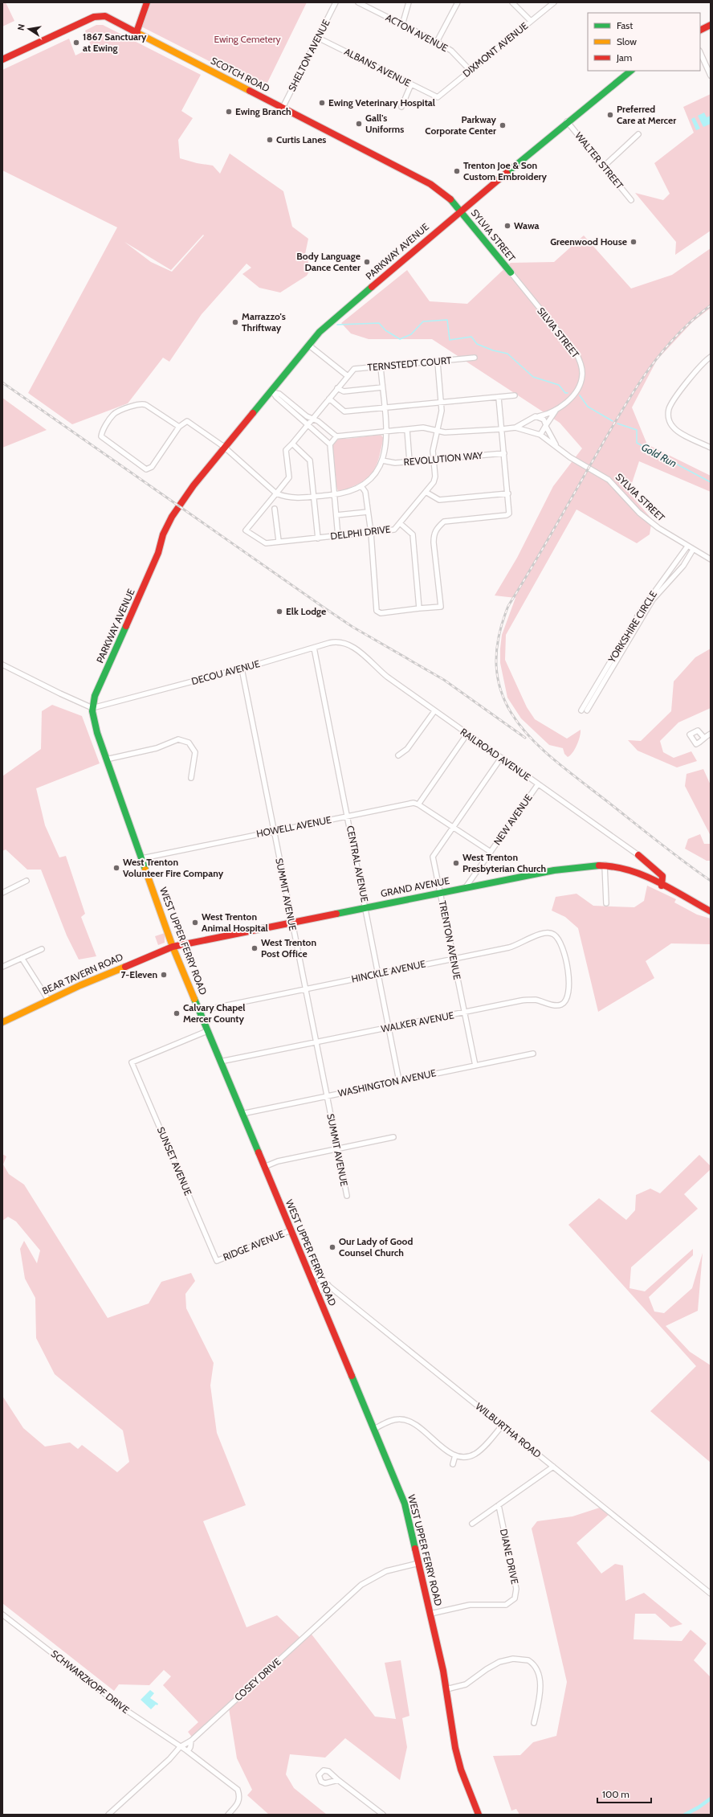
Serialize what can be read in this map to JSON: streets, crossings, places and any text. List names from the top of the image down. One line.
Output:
{"streets":{"main road":["SCOTCH ROAD","SYLVIA STREET","PARKWAY AVENUE","GRAND AVENUE","WEST UPPER FERRY ROAD","BEAR TAVERN ROAD"],"street":["ACTON AVENUE","DIXMONT AVENUE","SHELTON AVENUE","ALBANS AVENUE","WALTER STREET","SILVIA STREET","TERNSTEDT COURT","REVOLUTION WAY","DELPHI DRIVE","YORKSHIRE CIRCLE","DECOU AVENUE","RAILROAD AVENUE","NEW AVENUE","HOWELL AVENUE","CENTRAL AVENUE","SUMMIT AVENUE","TRENTON AVENUE","HINCKLE AVENUE","WALKER AVENUE","WASHINGTON AVENUE","SUNSET AVENUE","RIDGE AVENUE","WILBURTHA ROAD","DIANE DRIVE","COSEY DRIVE","SCHWARZKOPF DRIVE"]},"crossings":[["ACTON AVENUE","DIXMONT AVENUE"],["DIXMONT AVENUE","ALBANS AVENUE"],["SHELTON AVENUE","ALBANS AVENUE"],["SHELTON AVENUE","SCOTCH ROAD"],["SCOTCH ROAD","SYLVIA STREET"],["SCOTCH ROAD","PARKWAY AVENUE"],["WALTER STREET","PARKWAY AVENUE"],["SYLVIA STREET","PARKWAY AVENUE"],["SYLVIA STREET","SILVIA STREET"],["SYLVIA STREET","YORKSHIRE CIRCLE"],["PARKWAY AVENUE","DECOU AVENUE"],["PARKWAY AVENUE","WEST UPPER FERRY ROAD"],["TERNSTEDT COURT","DELPHI DRIVE"],["REVOLUTION WAY","DELPHI DRIVE"],["DECOU AVENUE","RAILROAD AVENUE"],["DECOU AVENUE","CENTRAL AVENUE"],["DECOU AVENUE","SUMMIT AVENUE"],["DECOU AVENUE","WEST UPPER FERRY ROAD"],["RAILROAD AVENUE","NEW AVENUE"],["RAILROAD AVENUE","TRENTON AVENUE"],["NEW AVENUE","GRAND AVENUE"],["HOWELL AVENUE","CENTRAL AVENUE"],["HOWELL AVENUE","SUMMIT AVENUE"],["HOWELL AVENUE","WEST UPPER FERRY ROAD"],["CENTRAL AVENUE","GRAND AVENUE"],["CENTRAL AVENUE","HINCKLE AVENUE"],["CENTRAL AVENUE","WALKER AVENUE"],["CENTRAL AVENUE","WASHINGTON AVENUE"],["GRAND AVENUE","SUMMIT AVENUE"],["GRAND AVENUE","TRENTON AVENUE"],["GRAND AVENUE","WEST UPPER FERRY ROAD"],["GRAND AVENUE","BEAR TAVERN ROAD"],["SUMMIT AVENUE","HINCKLE AVENUE"],["SUMMIT AVENUE","WALKER AVENUE"],["SUMMIT AVENUE","WASHINGTON AVENUE"],["TRENTON AVENUE","HINCKLE AVENUE"],["TRENTON AVENUE","WALKER AVENUE"],["TRENTON AVENUE","WASHINGTON AVENUE"],["WEST UPPER FERRY ROAD","HINCKLE AVENUE"],["WEST UPPER FERRY ROAD","BEAR TAVERN ROAD"],["WEST UPPER FERRY ROAD","WALKER AVENUE"],["WEST UPPER FERRY ROAD","WASHINGTON AVENUE"],["WEST UPPER FERRY ROAD","SUNSET AVENUE"],["WEST UPPER FERRY ROAD","RIDGE AVENUE"],["WEST UPPER FERRY ROAD","WILBURTHA ROAD"],["WEST UPPER FERRY ROAD","DIANE DRIVE"],["WEST UPPER FERRY ROAD","COSEY DRIVE"],["HINCKLE AVENUE","WALKER AVENUE"],["SUNSET AVENUE","RIDGE AVENUE"],["COSEY DRIVE","SCHWARZKOPF DRIVE"]],"water":["Gold Run"],"parks":["Ewing Cemetery"],"places":["1867 Sanctuary at Ewing","Ewing Veterinary Hospital","Ewing Branch","Preferred Care at Mercer","Gall's Uniforms","Parkway Corporate Center","Curtis Lanes","Trenton Joe & Son Custom Embroidery","Wawa","Greenwood House","Body Language Dance Center","Marrazzo's Thriftway","Elk Lodge","West Trenton Presbyterian Church","West Trenton Volunteer Fire Company","West Trenton Animal Hospital","West Trenton Post Office","7-Eleven","Calvary Chapel Mercer County","Our Lady of Good Counsel Church"],"legend":["Fast","Slow","Jam"],"scale_bar":"100 m","north":"left"}
